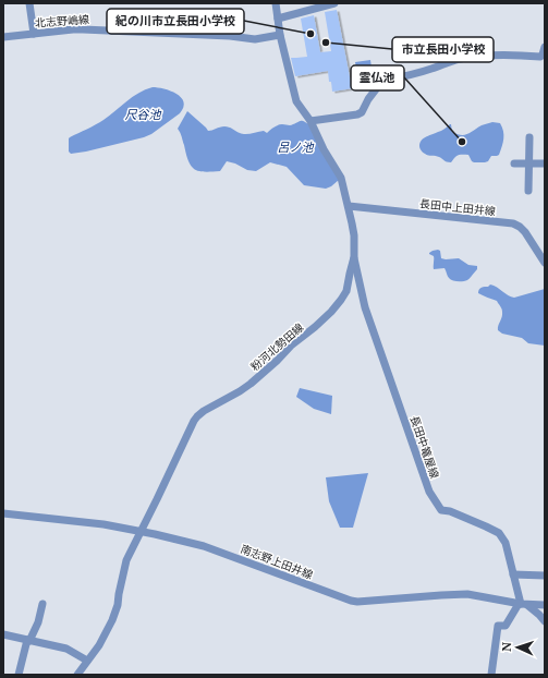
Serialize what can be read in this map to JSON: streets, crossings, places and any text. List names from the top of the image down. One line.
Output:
{"streets":{"street":["北志野嶋線","長田中上田井線","粉河北勢田線","長田中篭屋線","南志野上田井線"]},"crossings":[["北志野嶋線","粉河北勢田線"],["長田中上田井線","粉河北勢田線"],["粉河北勢田線","長田中篭屋線"],["粉河北勢田線","南志野上田井線"],["長田中篭屋線","南志野上田井線"]],"water":["尺谷池","呂ノ池"],"places":["紀の川市立長田小学校","市立長田小学校","霊仏池"],"north":"left"}
